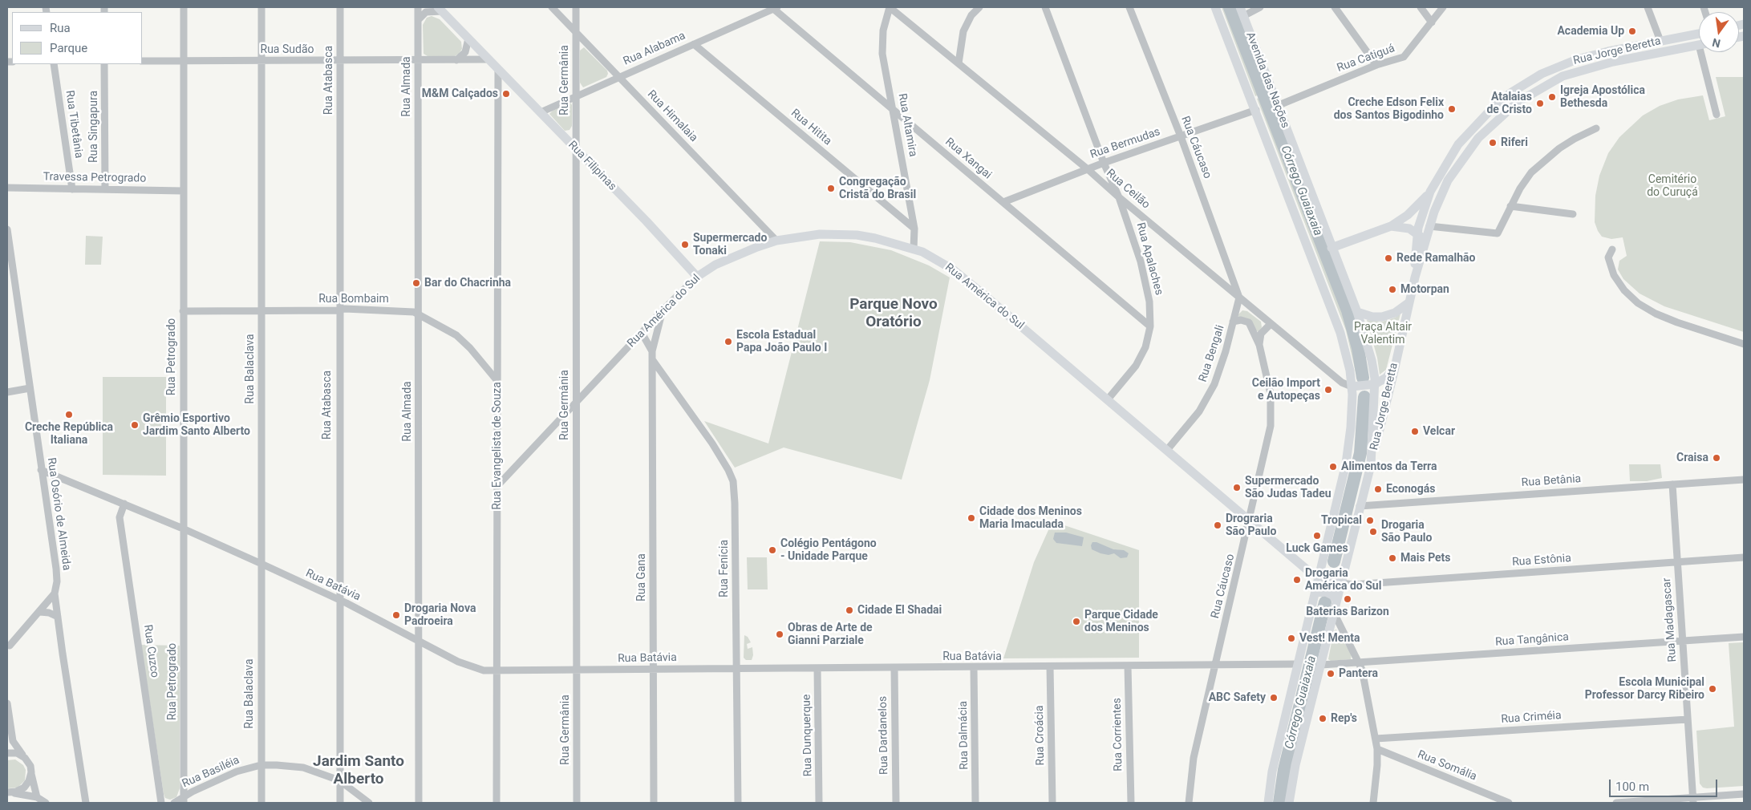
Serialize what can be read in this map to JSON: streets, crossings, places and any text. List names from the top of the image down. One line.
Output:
{"streets":{"main road":["Rua Jorge Beretta","Avenida das Nações","Rua Filipinas","Rua América do Sul"],"street":["Rua Alabama","Rua Sudão","Rua Catiguá","Rua Atabasca","Rua Germânia","Rua Almada","Rua Himalaia","Rua Tibetânia","Rua Altamira","Rua Singapura","Rua Hitita","Rua Bermudas","Rua Cáucaso","Rua Xangai","Travessa Petrogrado","Rua Ceilão","Rua Apalaches","Rua Bombaim","Rua Bengali","Rua Petrogrado","Rua Balaclava","Rua Evangelista de Souza","Rua Betânia","Rua Osório de Almeida","Rua Estônia","Rua Fenícia","Rua Gana","Rua Batávia","Rua Madagascar","Rua Tangânica","Rua Cuzco","Rua Criméia","Rua Corrientes","Rua Dunquerque","Rua Dardanelos","Rua Dalmácia","Rua Croácia","Rua Somália","Rua Basiléia"]},"crossings":[["Rua Alabama","Rua Germânia"],["Rua Alabama","Rua Himalaia"],["Rua Alabama","Rua Hitita"],["Rua Alabama","Rua Xangai"],["Rua Alabama","Rua Filipinas"],["Rua Sudão","Rua Atabasca"],["Rua Sudão","Rua Almada"],["Rua Sudão","Rua Petrogrado"],["Rua Sudão","Rua Balaclava"],["Rua Jorge Beretta","Avenida das Nações"],["Rua Catiguá","Avenida das Nações"],["Rua Atabasca","Rua Bombaim"],["Rua Atabasca","Rua Batávia"],["Rua Atabasca","Rua Basiléia"],["Rua Germânia","Rua Himalaia"],["Rua Germânia","Rua Filipinas"],["Rua Germânia","Rua América do Sul"],["Rua Germânia","Rua Batávia"],["Avenida das Nações","Rua Bermudas"],["Avenida das Nações","Rua Ceilão"],["Avenida das Nações","Rua América do Sul"],["Avenida das Nações","Rua Betânia"],["Avenida das Nações","Rua Estônia"],["Avenida das Nações","Rua Batávia"],["Avenida das Nações","Rua Tangânica"],["Rua Almada","Rua Bombaim"],["Rua Almada","Rua Batávia"],["Rua Himalaia","Rua América do Sul"],["Rua Tibetânia","Travessa Petrogrado"],["Rua Altamira","Rua Hitita"],["Rua Altamira","Rua Xangai"],["Rua Altamira","Rua Ceilão"],["Rua Altamira","Rua América do Sul"],["Rua Singapura","Travessa Petrogrado"],["Rua Bermudas","Rua Cáucaso"],["Rua Bermudas","Rua Xangai"],["Rua Bermudas","Rua Ceilão"],["Rua Bermudas","Rua Apalaches"],["Rua Cáucaso","Rua Ceilão"],["Rua Cáucaso","Rua América do Sul"],["Rua Cáucaso","Rua Bengali"],["Rua Cáucaso","Rua Batávia"],["Rua Xangai","Rua Apalaches"],["Rua Filipinas","Rua América do Sul"],["Rua Filipinas","Rua Evangelista de Souza"],["Travessa Petrogrado","Rua Petrogrado"],["Rua Ceilão","Rua Apalaches"],["Rua Ceilão","Rua Bengali"],["Rua Apalaches","Rua América do Sul"],["Rua América do Sul","Rua Bengali"],["Rua América do Sul","Rua Evangelista de Souza"],["Rua América do Sul","Rua Estônia"],["Rua América do Sul","Rua Gana"],["Rua Bombaim","Rua Petrogrado"],["Rua Bombaim","Rua Balaclava"],["Rua Bombaim","Rua Evangelista de Souza"],["Rua Petrogrado","Rua Batávia"],["Rua Petrogrado","Rua Basiléia"],["Rua Balaclava","Rua Batávia"],["Rua Balaclava","Rua Basiléia"],["Rua Evangelista de Souza","Rua Batávia"],["Rua Betânia","Rua Madagascar"],["Rua Osório de Almeida","Rua Batávia"],["Rua Estônia","Rua Madagascar"],["Rua Fenícia","Rua Gana"],["Rua Fenícia","Rua Batávia"],["Rua Gana","Rua Batávia"],["Rua Batávia","Rua Cuzco"],["Rua Batávia","Rua Corrientes"],["Rua Batávia","Rua Dunquerque"],["Rua Batávia","Rua Dardanelos"],["Rua Batávia","Rua Dalmácia"],["Rua Batávia","Rua Croácia"],["Rua Madagascar","Rua Tangânica"],["Rua Madagascar","Rua Criméia"]],"districts":["Parque Novo Oratório","Jardim Santo Alberto"],"water":["Córrego Guaiaxaia"],"parks":["Cemitério do Curuçá","Praça Altair Valentim"],"places":["Academia Up","M&M Calçados","Igreja Apostólica Bethesda","Atalaias de Cristo","Creche Edson Felix dos Santos Bigodinho","Riferi","Congregação Cristã do Brasil","Supermercado Tonaki","Rede Ramalhão","Bar do Chacrinha","Motorpan","Escola Estadual Papa João Paulo I","Ceilão Import e Autopeças","Creche República Italiana","Grêmio Esportivo Jardim Santo Alberto","Velcar","Craisa","Alimentos da Terra","Supermercado São Judas Tadeu","Econogás","Cidade dos Meninos Maria Imaculada","Tropical","Drograria São Paulo","Drogaria São Paulo","Luck Games","Colégio Pentágono - Unidade Parque","Mais Pets","Drogaria América do Sul","Baterias Barizon","Cidade El Shadai","Drogaria Nova Padroeira","Parque Cidade dos Meninos","Obras de Arte de Gianni Parziale","Vest! Menta","Pantera","Escola Municipal Professor Darcy Ribeiro","ABC Safety","Rep's"],"legend":["Rua","Parque"],"scale_bar":"100 m","north":"bottom"}
